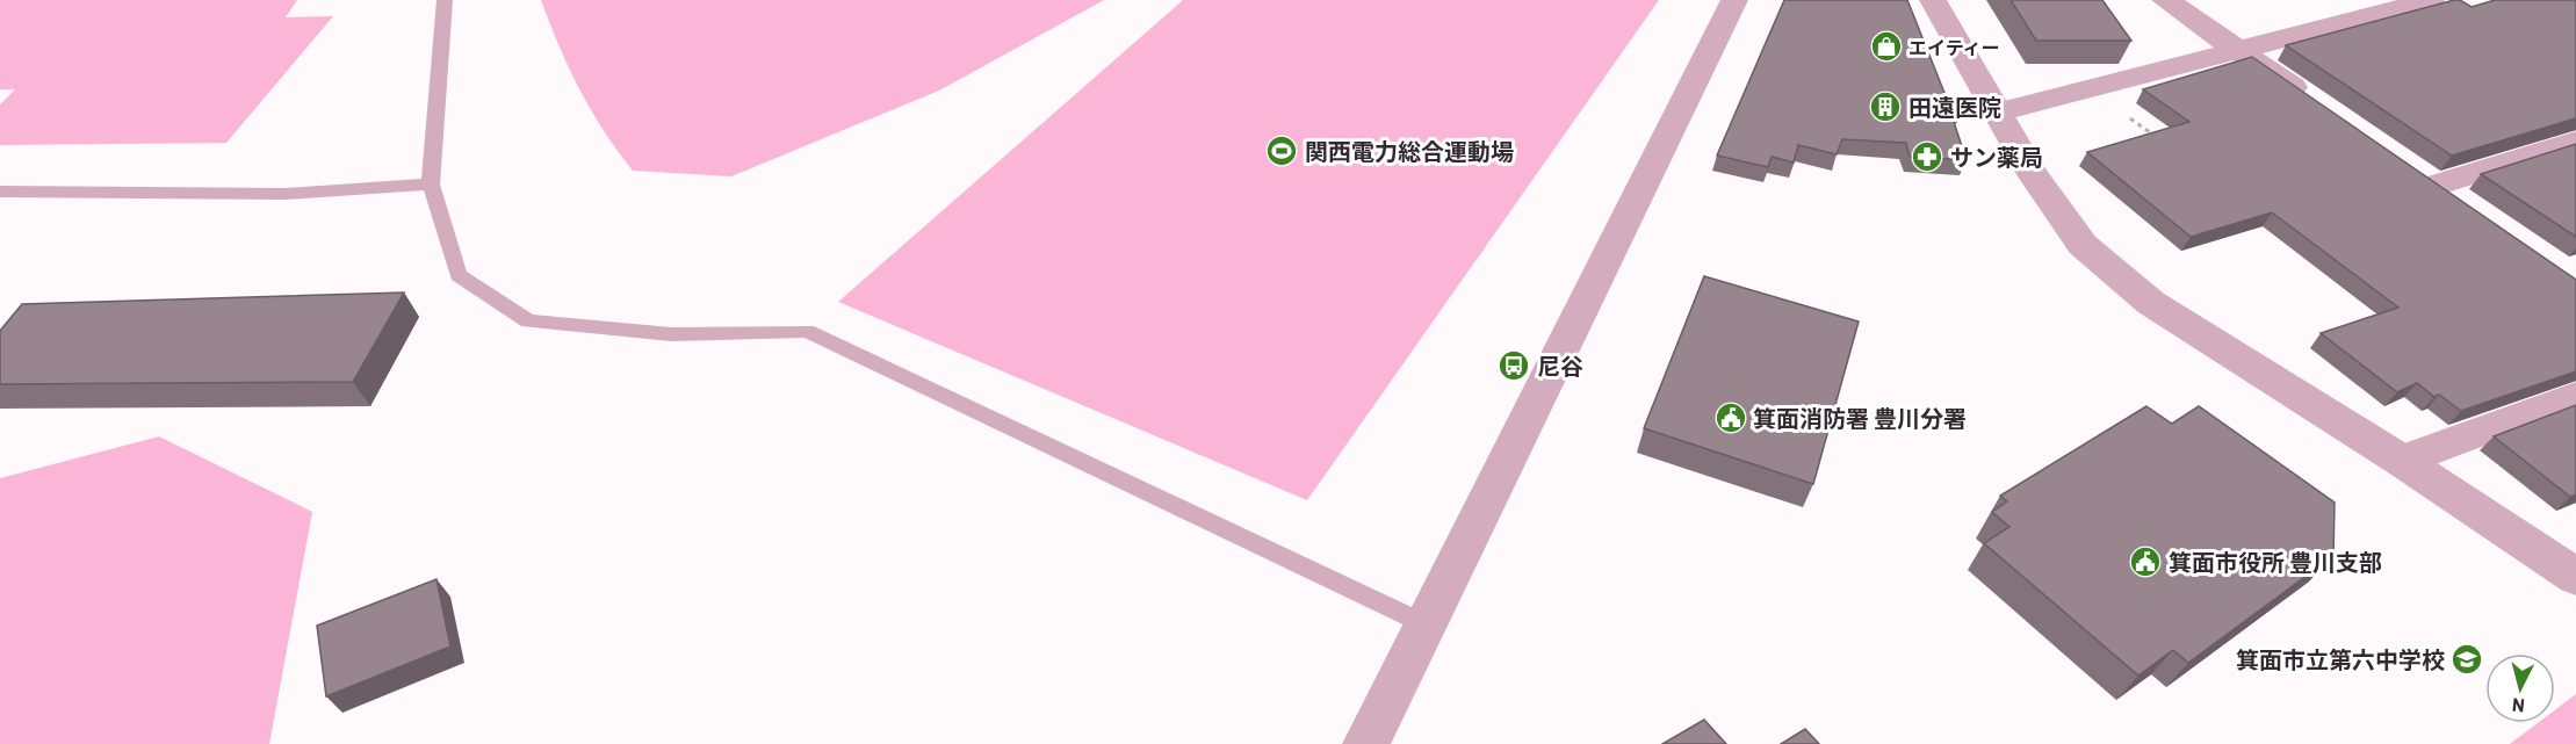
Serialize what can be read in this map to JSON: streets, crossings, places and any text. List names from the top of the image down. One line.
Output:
{"places":{"shop":["エイティー"],"building":["田遠医院"],"sports":["関西電力総合運動場"],"pharmacy":["サン薬局"],"bus stop":["尼谷"],"public building":["箕面消防署 豊川分署","箕面市役所 豊川支部"],"school or university":["箕面市立第六中学校"]},"north":"bottom"}
